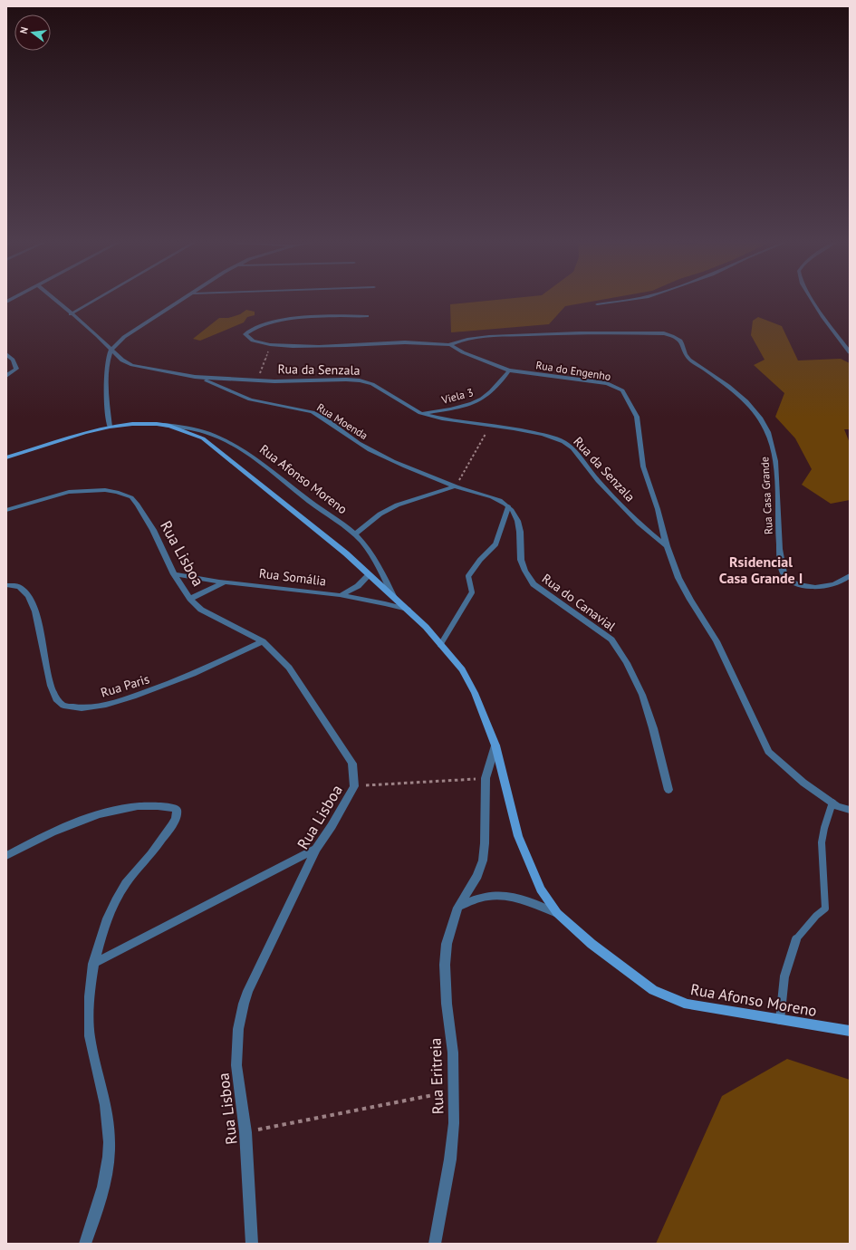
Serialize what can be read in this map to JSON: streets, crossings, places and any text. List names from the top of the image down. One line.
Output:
{"streets":{"main road":["Rua Afonso Moreno"],"street":["Rua da Senzala","Rua do Engenho","Viela 3","Rua Moenda","Rua Casa Grande","Rua Lisboa","Rua Somália","Rua do Canavial","Rua Paris","Rua Eritreia"]},"crossings":[["Rua da Senzala","Rua do Engenho"],["Rua da Senzala","Viela 3"],["Rua da Senzala","Rua Moenda"],["Rua do Engenho","Viela 3"],["Rua do Engenho","Rua Casa Grande"],["Rua Moenda","Rua do Canavial"],["Rua Afonso Moreno","Rua Somália"],["Rua Lisboa","Rua Somália"],["Rua Lisboa","Rua Paris"]],"districts":["Rsidencial Casa Grande I"],"north":"left"}
